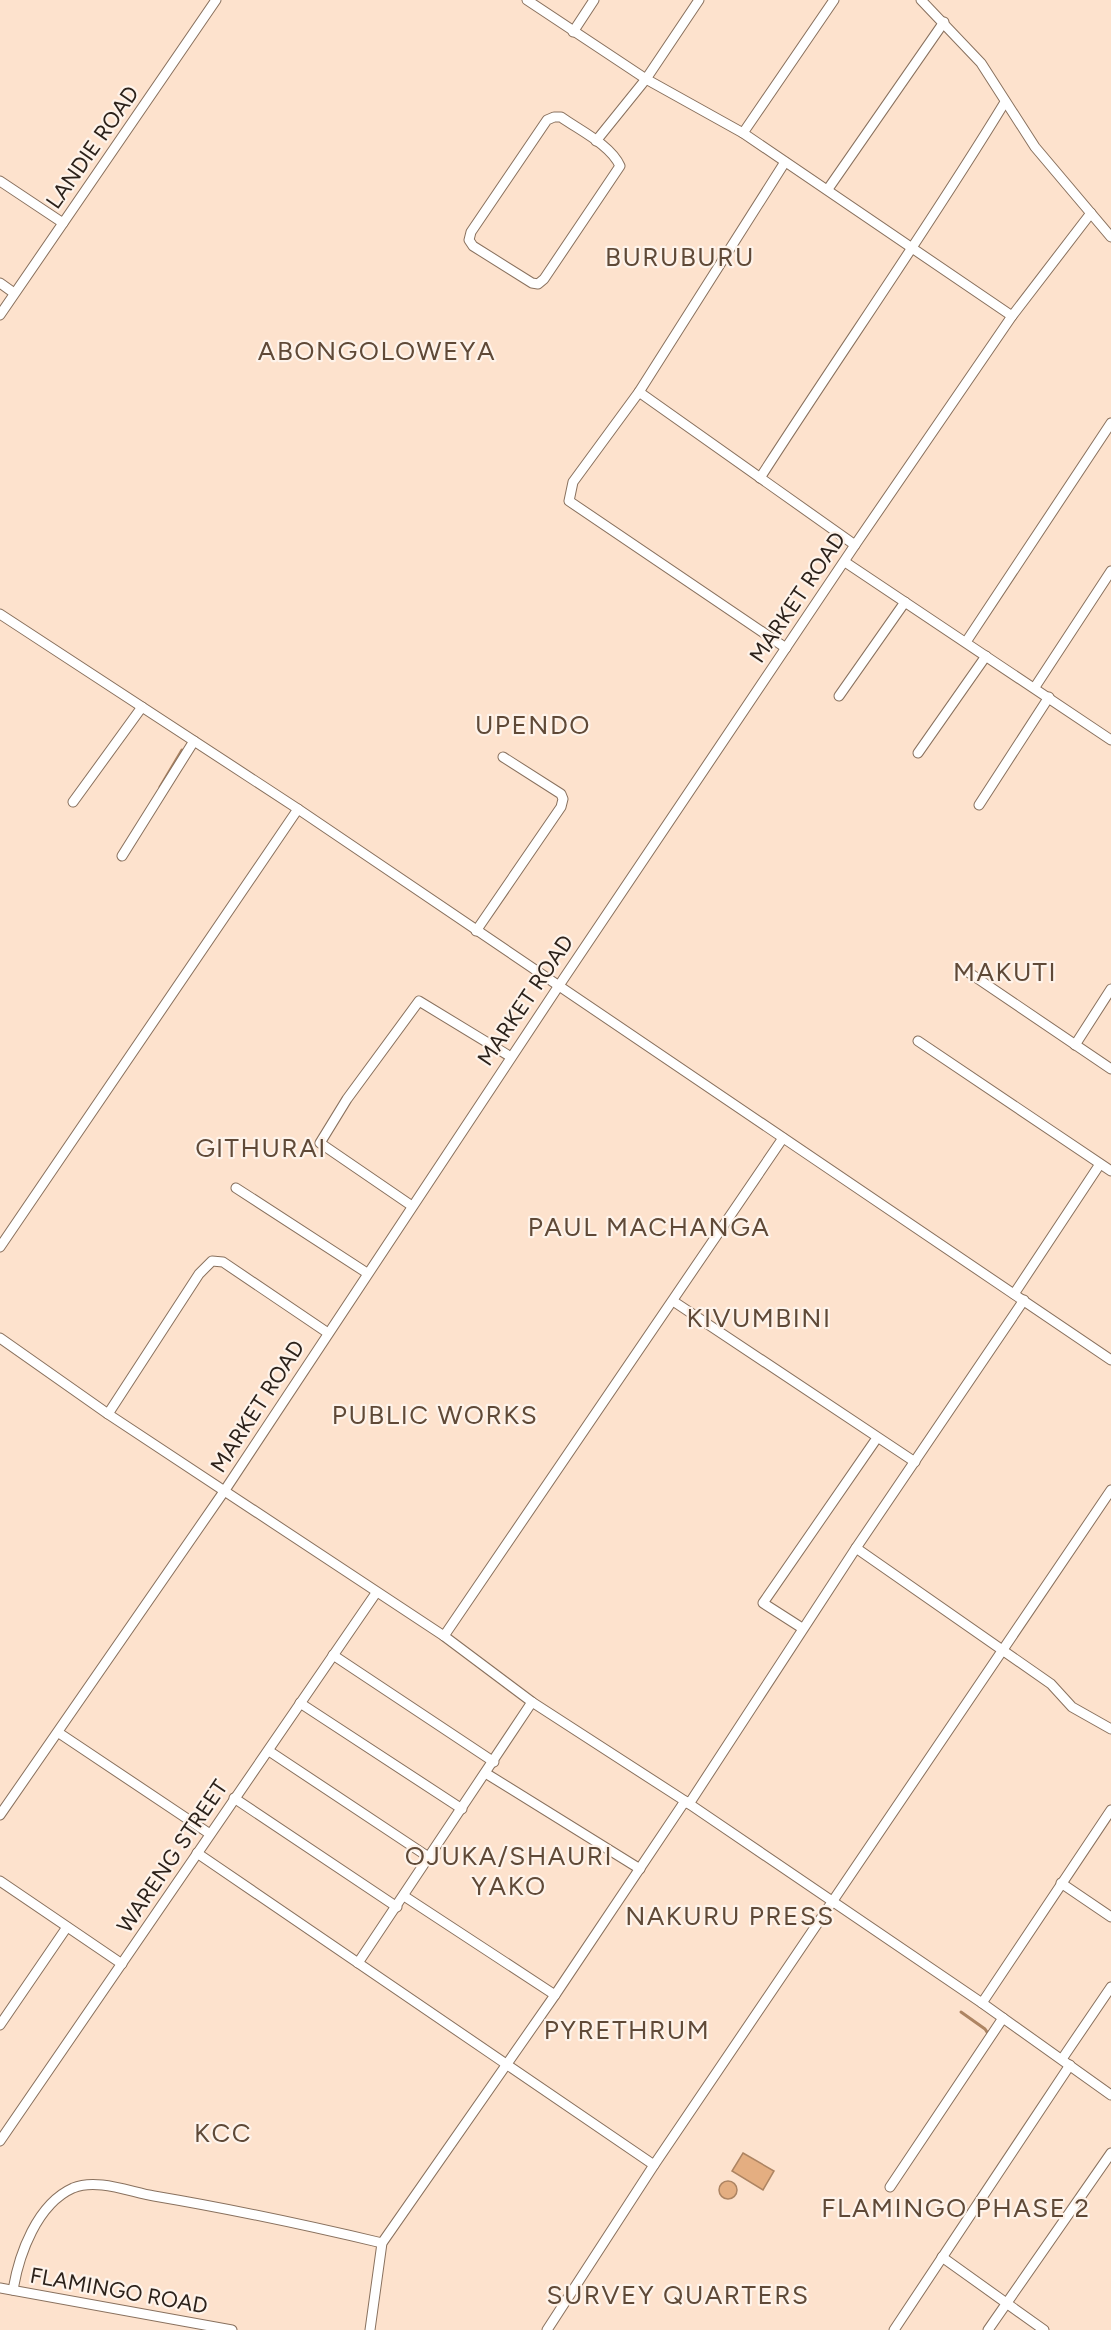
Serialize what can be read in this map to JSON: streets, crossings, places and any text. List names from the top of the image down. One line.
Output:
{"streets":{"street":["LANDIE ROAD","MARKET ROAD","WARENG STREET","FLAMINGO ROAD"]},"districts":["BURUBURU","ABONGOLOWEYA","UPENDO","MAKUTI","GITHURAI","PAUL MACHANGA","KIVUMBINI","PUBLIC WORKS","OJUKA/SHAURI YAKO","NAKURU PRESS","PYRETHRUM","KCC","FLAMINGO PHASE 2","SURVEY QUARTERS"]}
